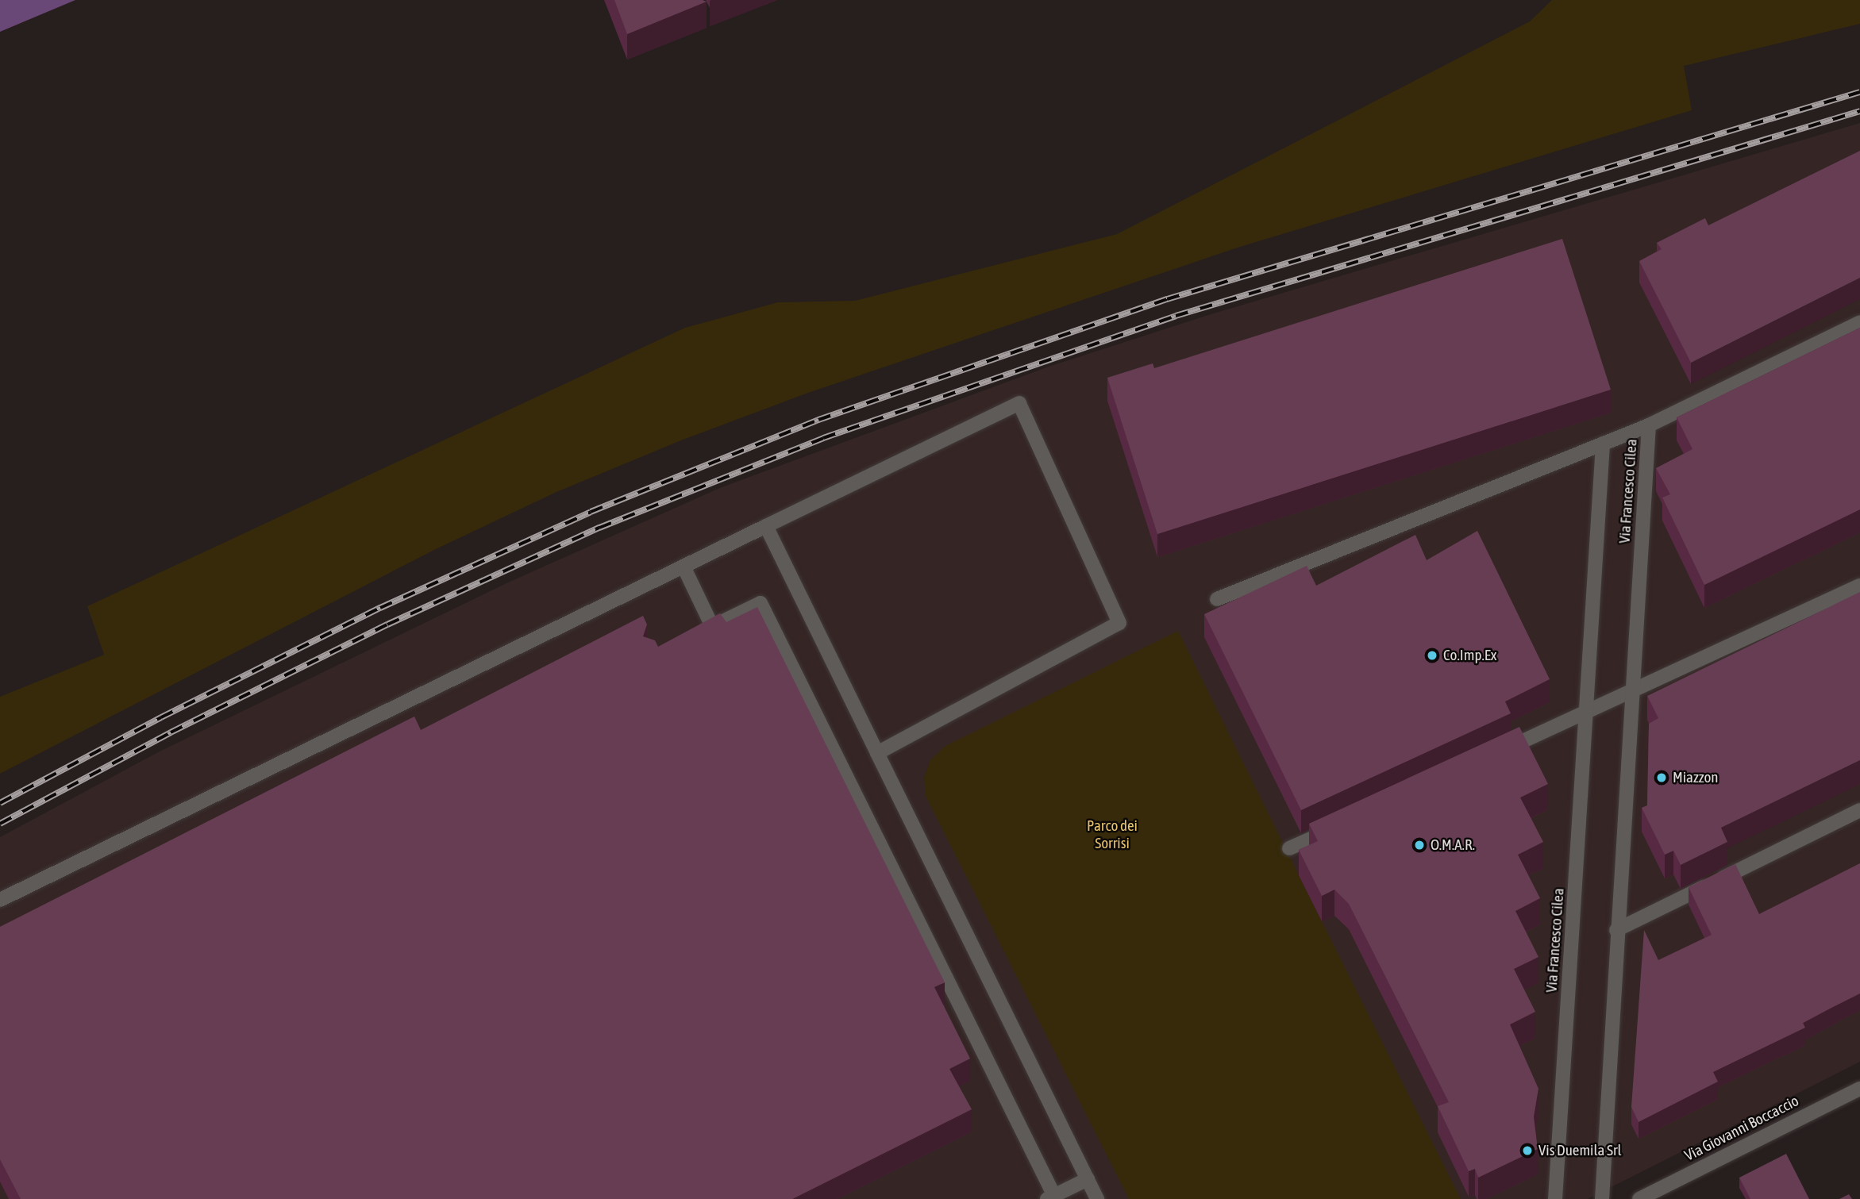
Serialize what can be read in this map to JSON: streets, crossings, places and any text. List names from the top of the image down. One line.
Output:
{"streets":{"street":["Via Francesco Cilea","Via Giovanni Boccaccio"]},"parks":["Parco dei Sorrisi"],"places":["Co.Imp.Ex","Miazzon","O.M.A.R.","Vis Duemila Srl"]}
